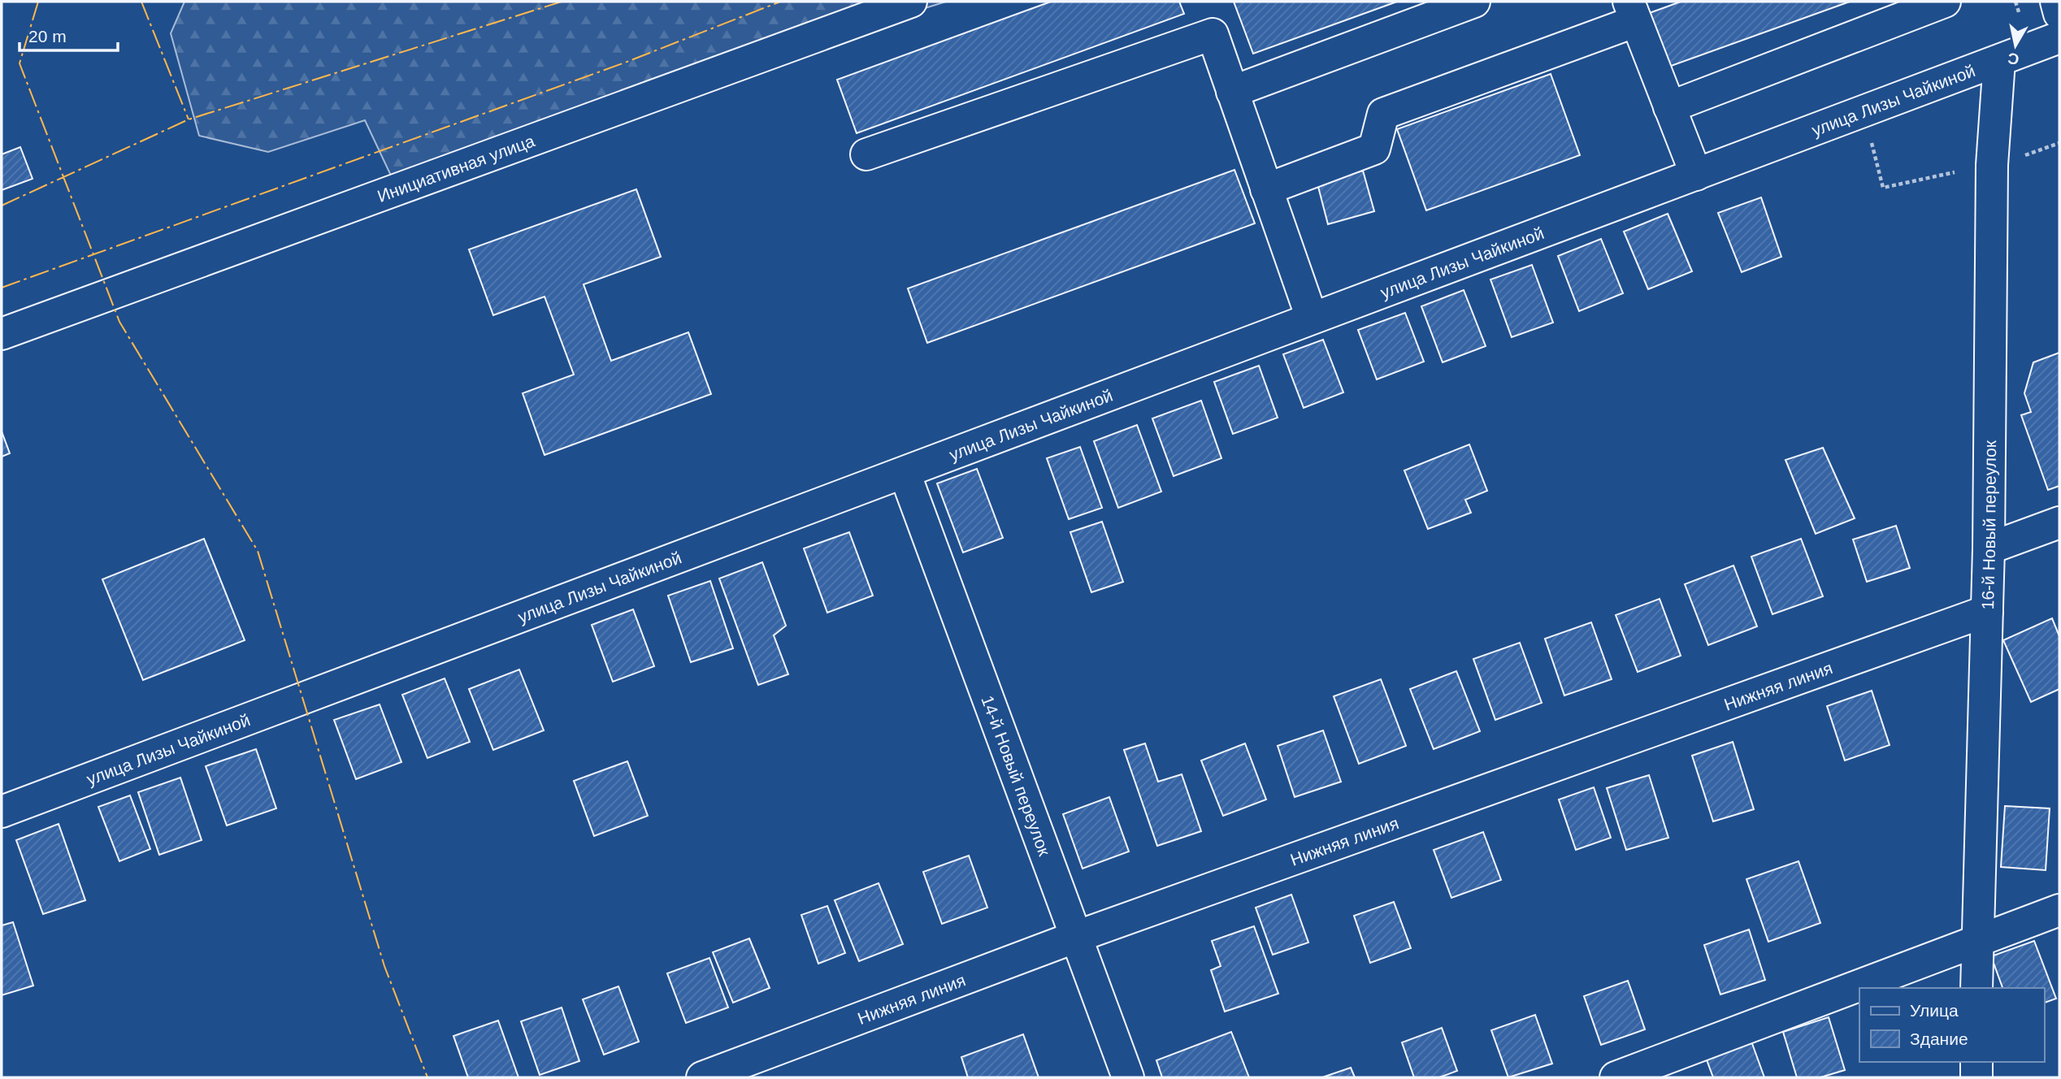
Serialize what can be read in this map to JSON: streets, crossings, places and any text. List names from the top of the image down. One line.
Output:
{"streets":{"main road":["улица Лизы Чайкиной","Инициативная улица","16-й Новый переулок","Нижняя линия","14-й Новый переулок"]},"crossings":[["улица Лизы Чайкиной","16-й Новый переулок"],["улица Лизы Чайкиной","14-й Новый переулок"],["16-й Новый переулок","Нижняя линия"],["Нижняя линия","14-й Новый переулок"]],"legend":["Улица","Здание"],"scale_bar":"20 m","north":"bottom"}
